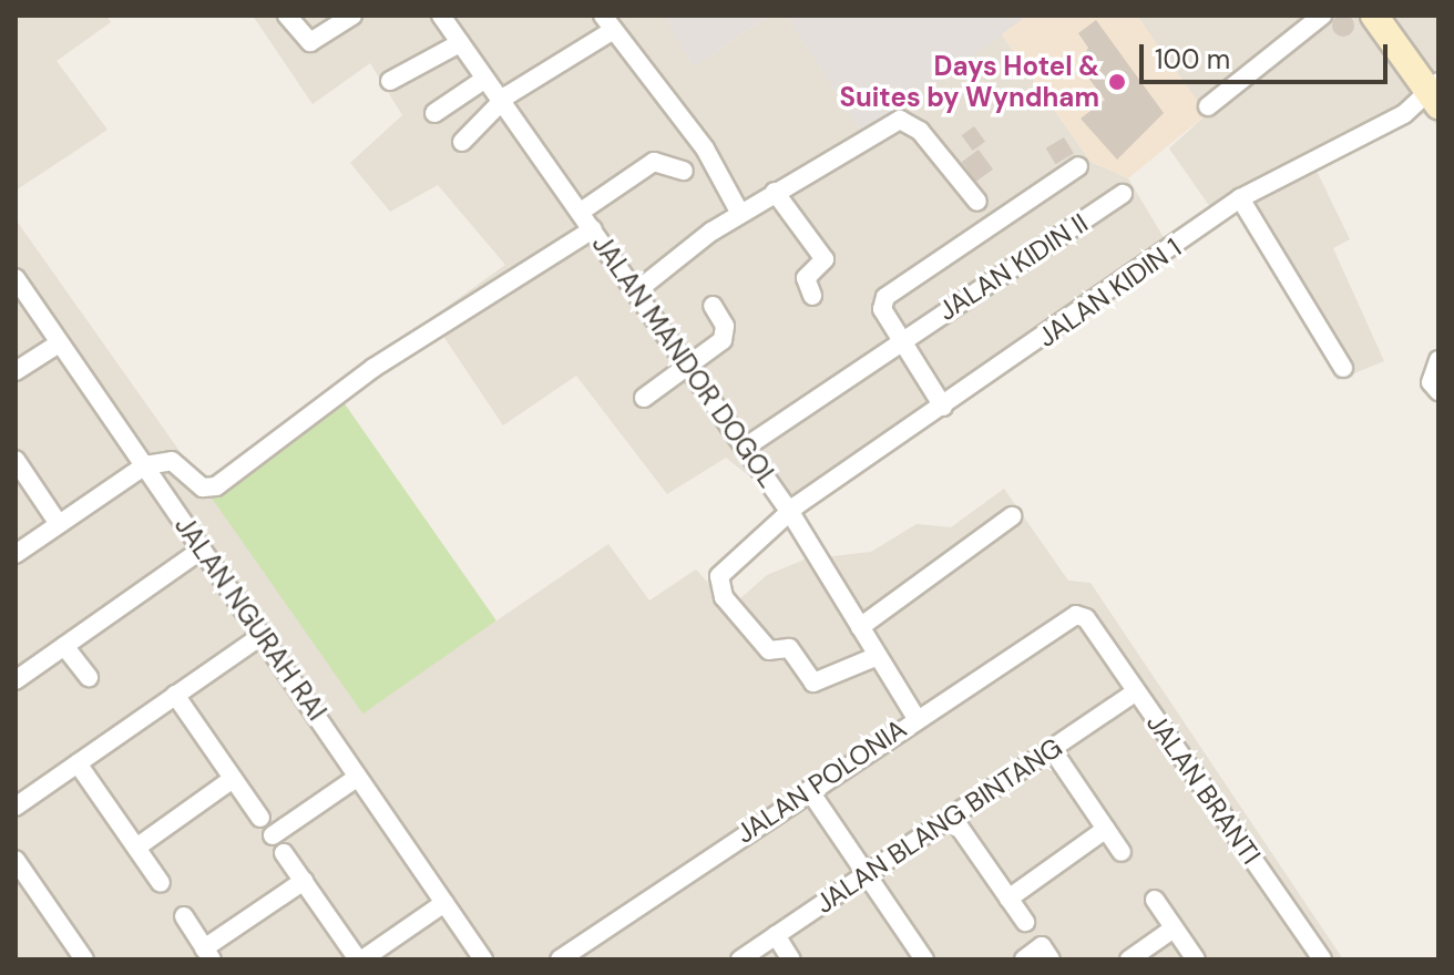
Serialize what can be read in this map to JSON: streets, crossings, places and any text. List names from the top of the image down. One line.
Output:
{"streets":{"street":["JALAN KIDIN II","JALAN KIDIN 1","JALAN MANDOR DOGOL","JALAN NGURAH RAI","JALAN POLONIA","JALAN BRANTI","JALAN BLANG BINTANG"]},"crossings":[["JALAN KIDIN II","JALAN MANDOR DOGOL"],["JALAN KIDIN 1","JALAN MANDOR DOGOL"],["JALAN MANDOR DOGOL","JALAN POLONIA"],["JALAN POLONIA","JALAN BRANTI"],["JALAN BRANTI","JALAN BLANG BINTANG"]],"places":["Days Hotel & Suites by Wyndham"],"scale_bar":"100 m"}
